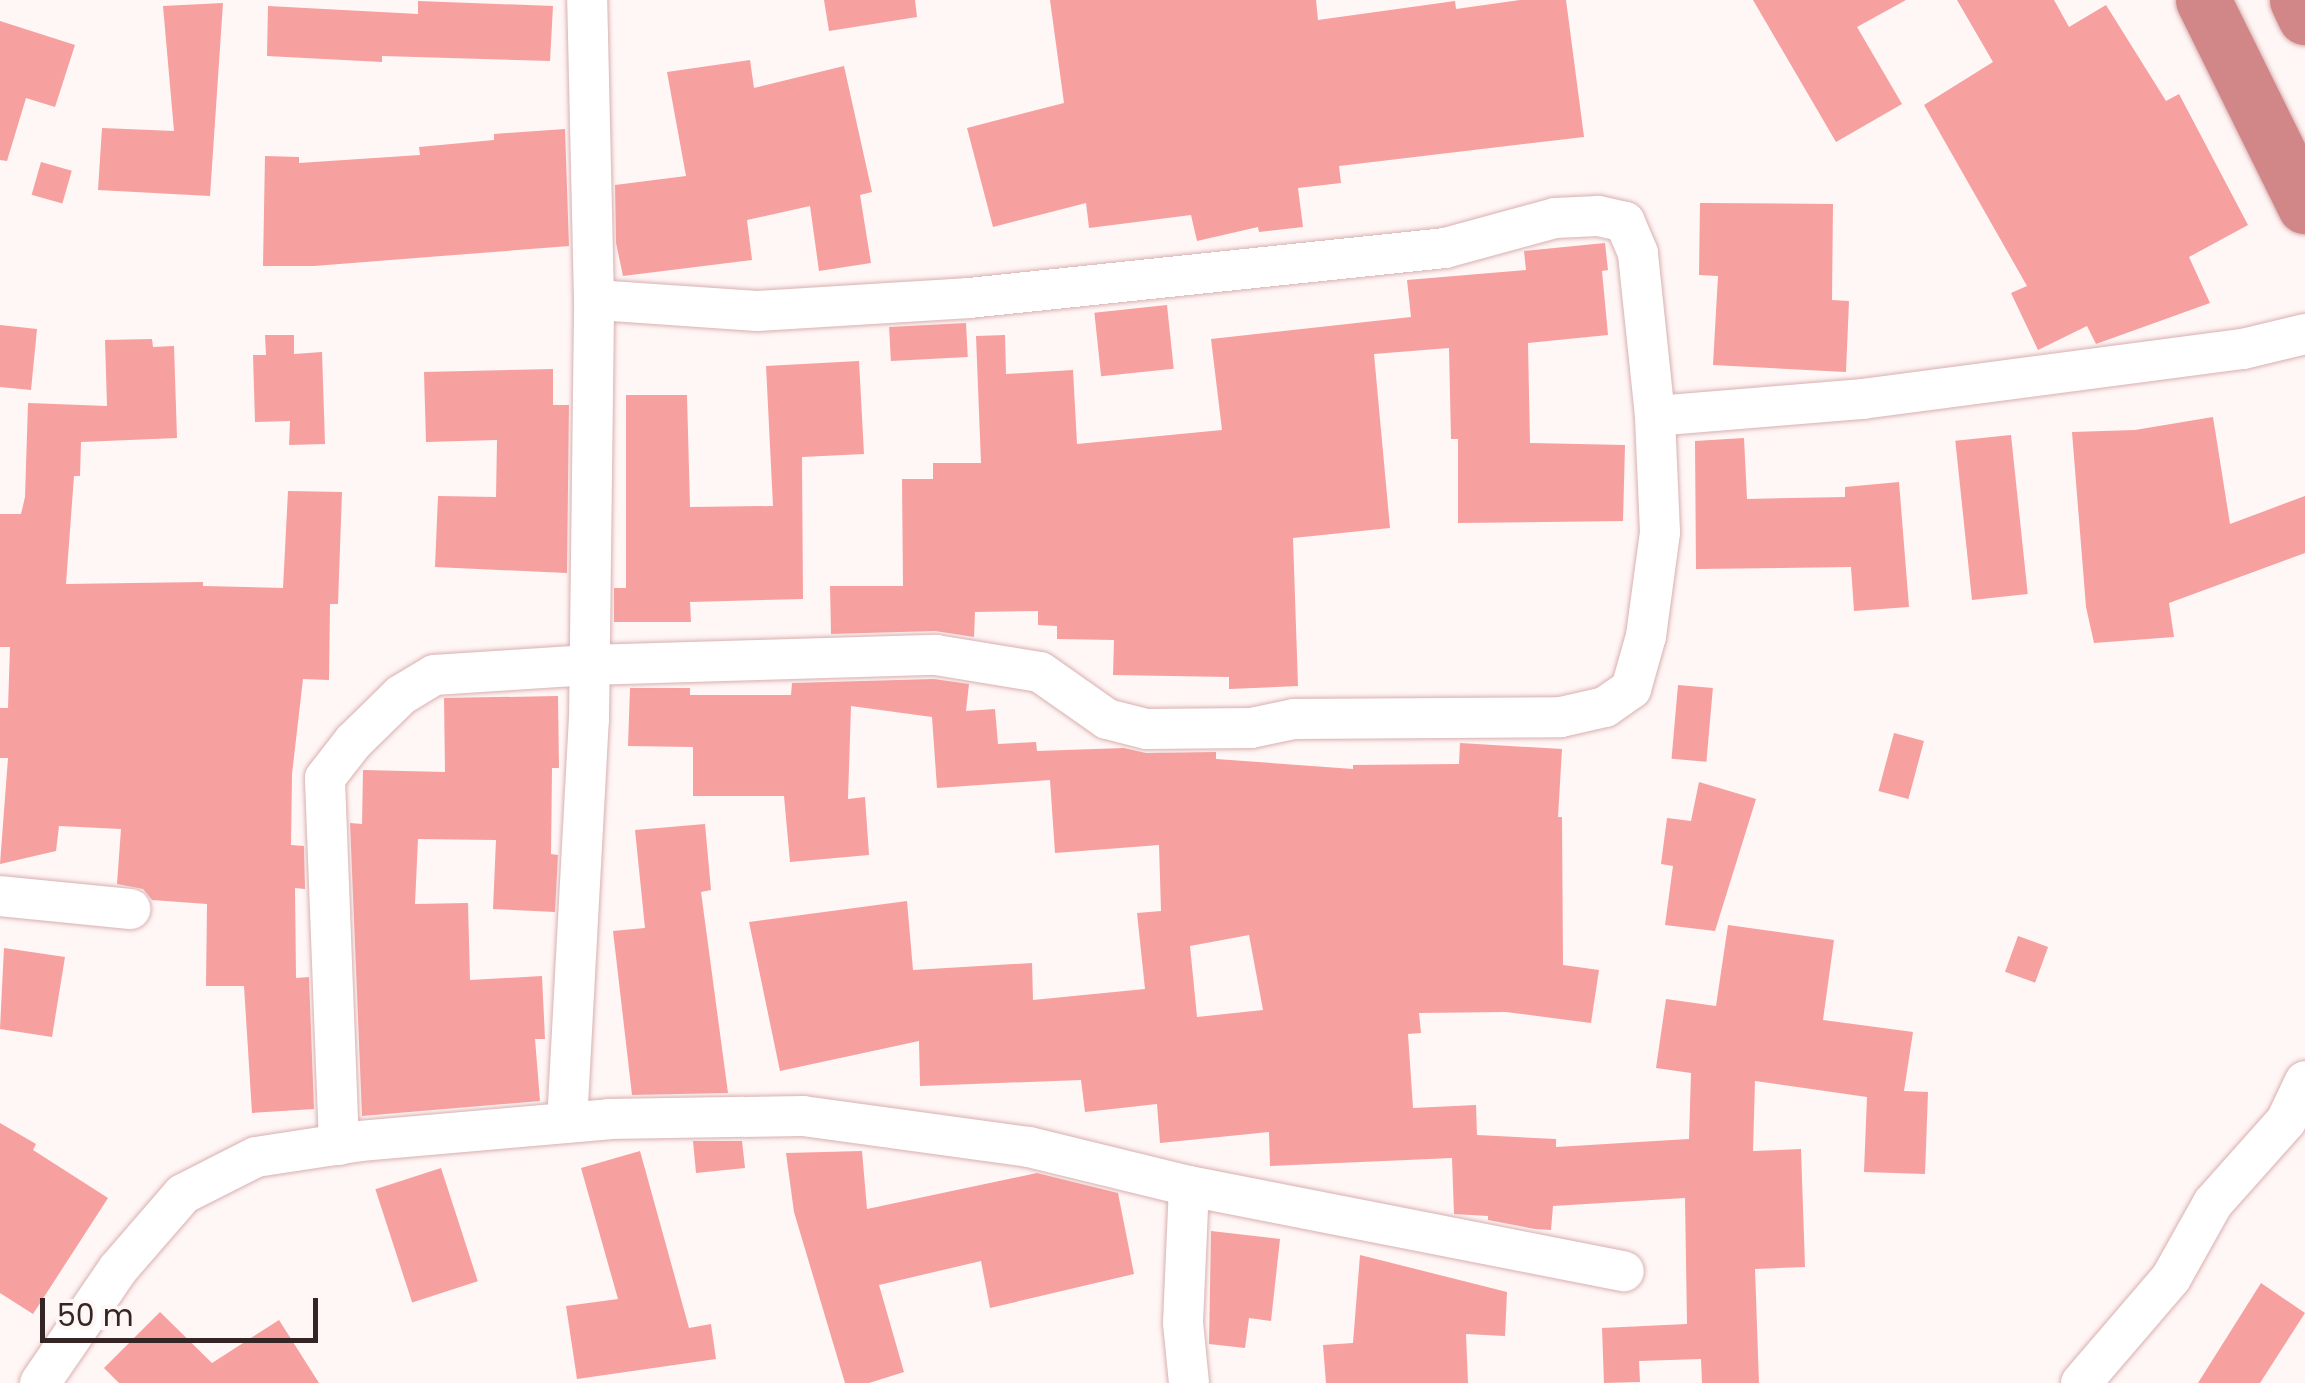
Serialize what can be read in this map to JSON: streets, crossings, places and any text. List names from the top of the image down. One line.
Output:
{"scale_bar":"50 m"}
